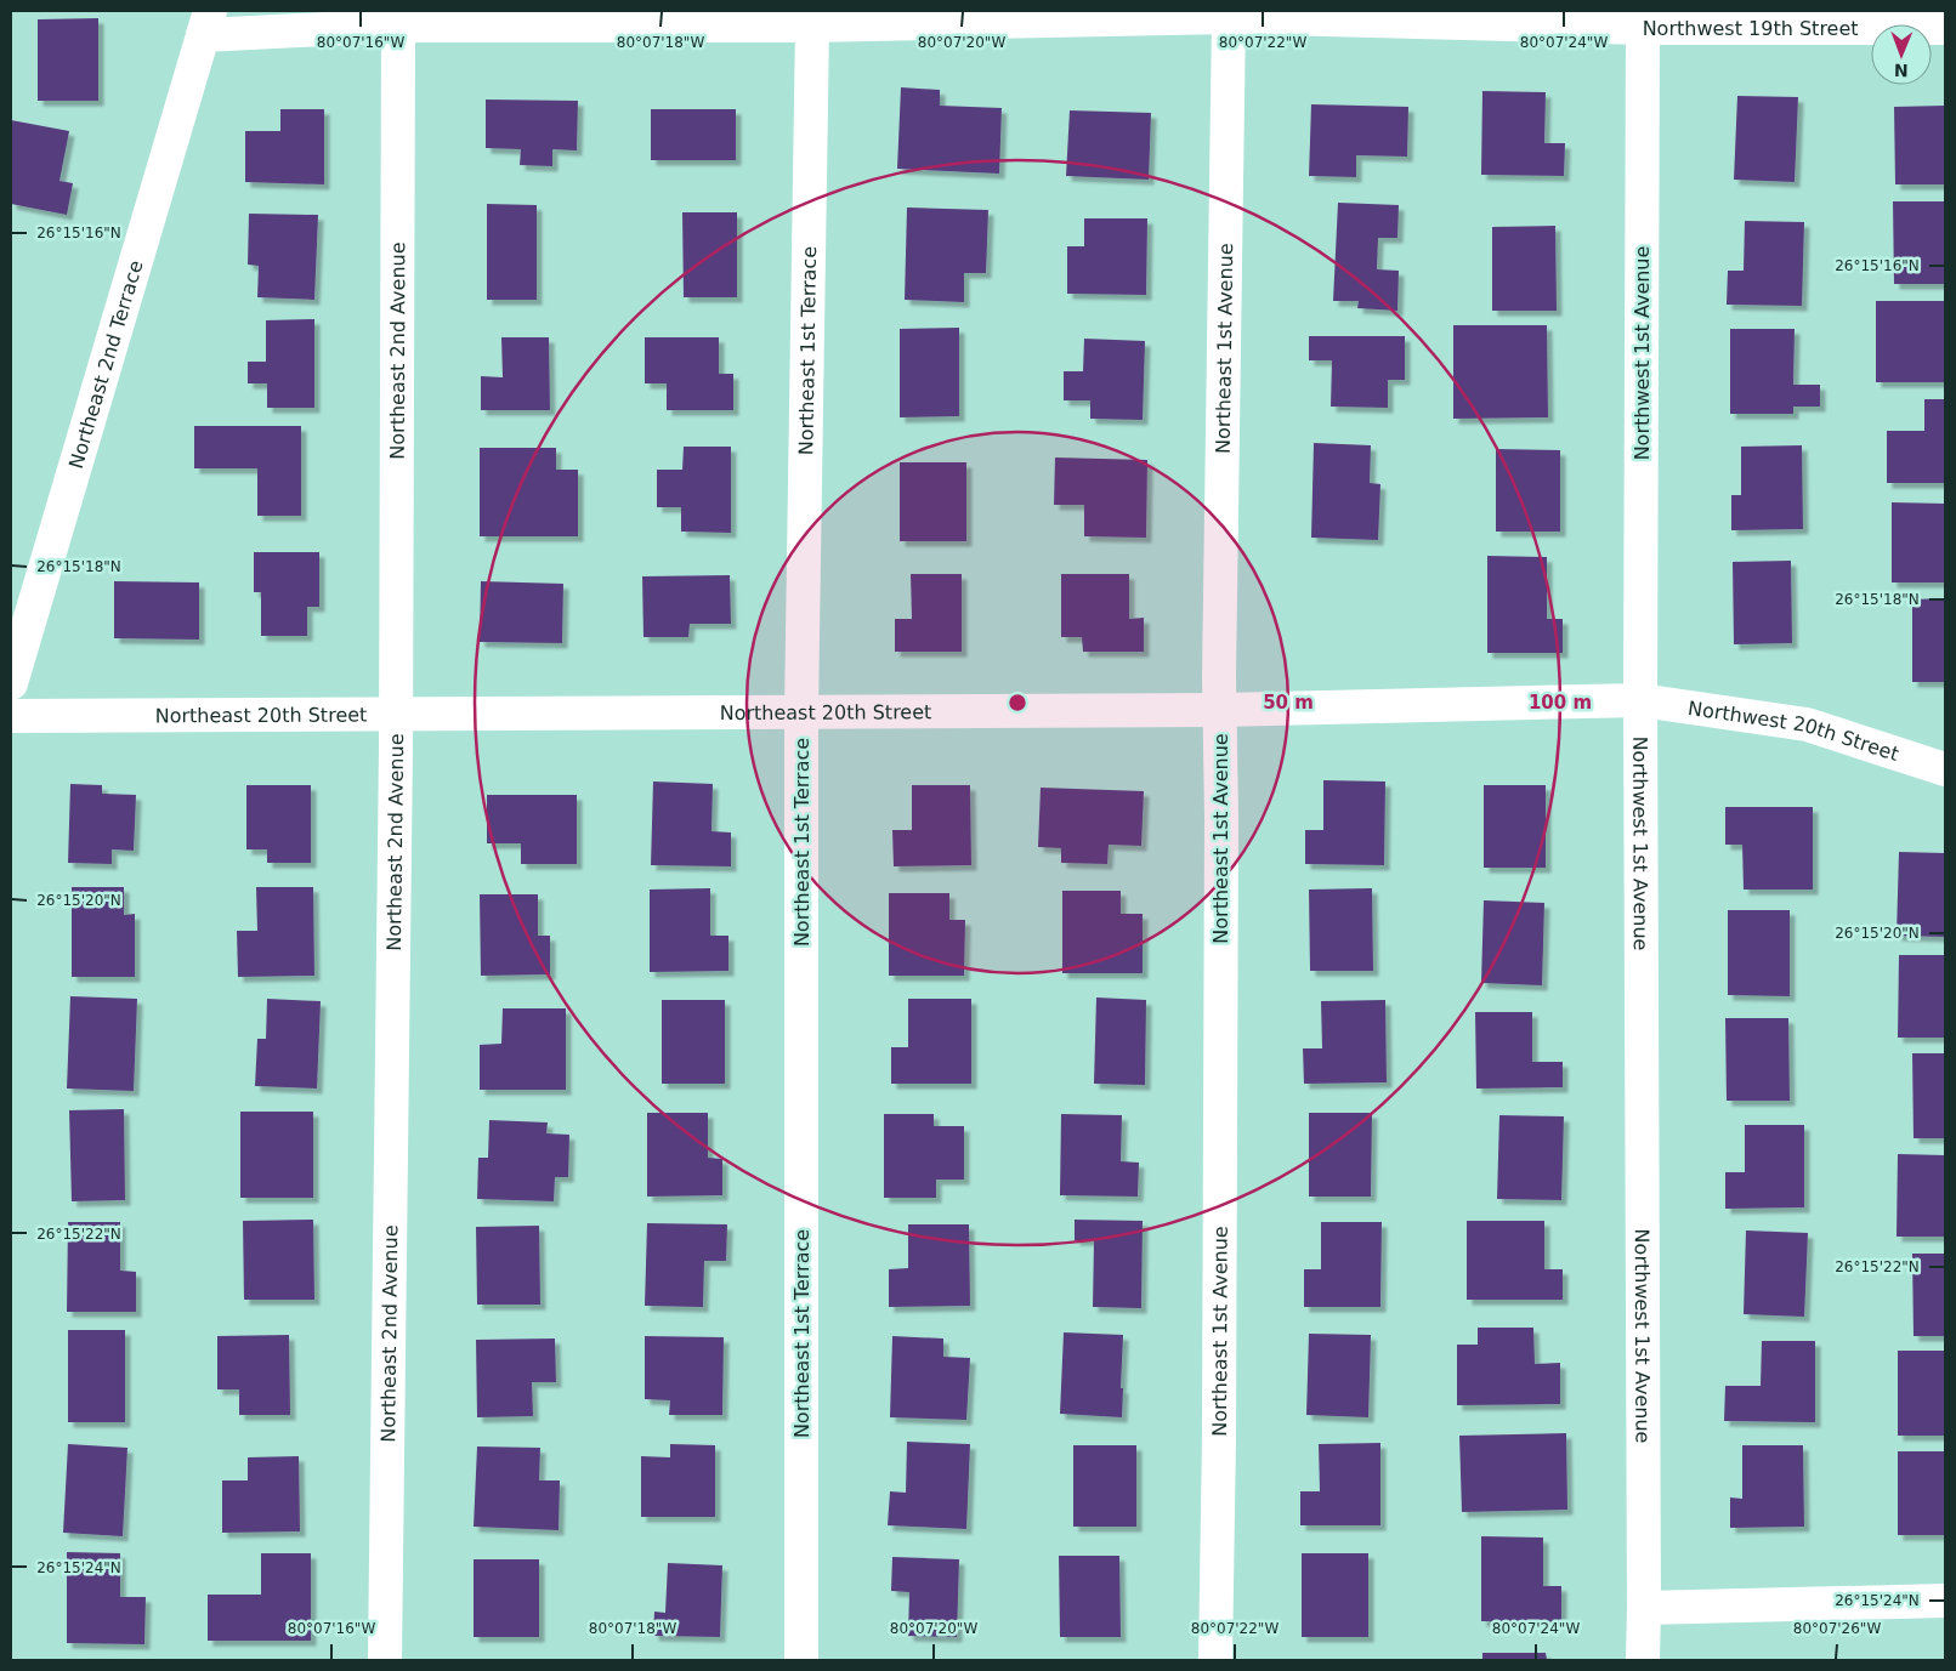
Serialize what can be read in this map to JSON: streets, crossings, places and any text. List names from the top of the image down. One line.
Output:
{"streets":{"street":["Northwest 19th Street","Northeast 1st Avenue","Northeast 1st Terrace","Northeast 2nd Avenue","Northwest 1st Avenue","Northeast 2nd Terrace","Northeast 20th Street","Northwest 20th Street"]},"crossings":[["Northwest 19th Street","Northeast 1st Avenue"],["Northwest 19th Street","Northeast 1st Terrace"],["Northwest 19th Street","Northeast 2nd Avenue"],["Northwest 19th Street","Northwest 1st Avenue"],["Northwest 19th Street","Northeast 2nd Terrace"],["Northeast 1st Avenue","Northeast 20th Street"],["Northeast 1st Terrace","Northeast 20th Street"],["Northeast 2nd Avenue","Northeast 20th Street"],["Northwest 1st Avenue","Northeast 20th Street"],["Northwest 1st Avenue","Northwest 20th Street"],["Northeast 20th Street","Northwest 20th Street"]],"north":"bottom","coordinates":["80°07'16\"W","80°07'18\"W","80°07'20\"W","80°07'22\"W","80°07'24\"W","26°15'16\"N","26°15'18\"N","26°15'20\"N","26°15'22\"N","26°15'24\"N","80°07'26\"W"],"rings":["50 m","100 m"]}
